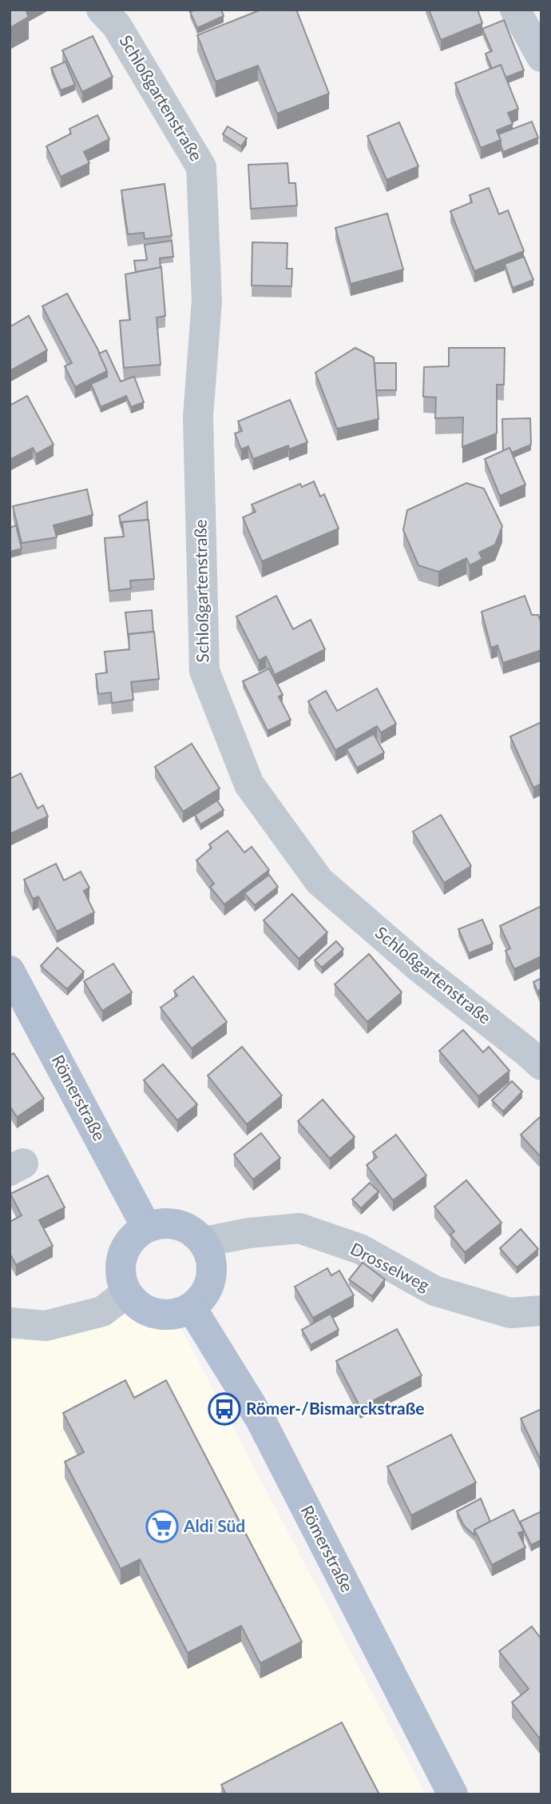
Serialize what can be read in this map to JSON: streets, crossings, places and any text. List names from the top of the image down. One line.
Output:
{"streets":{"main road":["Römerstraße"],"street":["Schloßgartenstraße","Drosselweg"]},"crossings":[["Römerstraße","Drosselweg"]],"places":{"bus stop":["Römer-/Bismarckstraße"],"supermarket":["Aldi Süd"]}}
